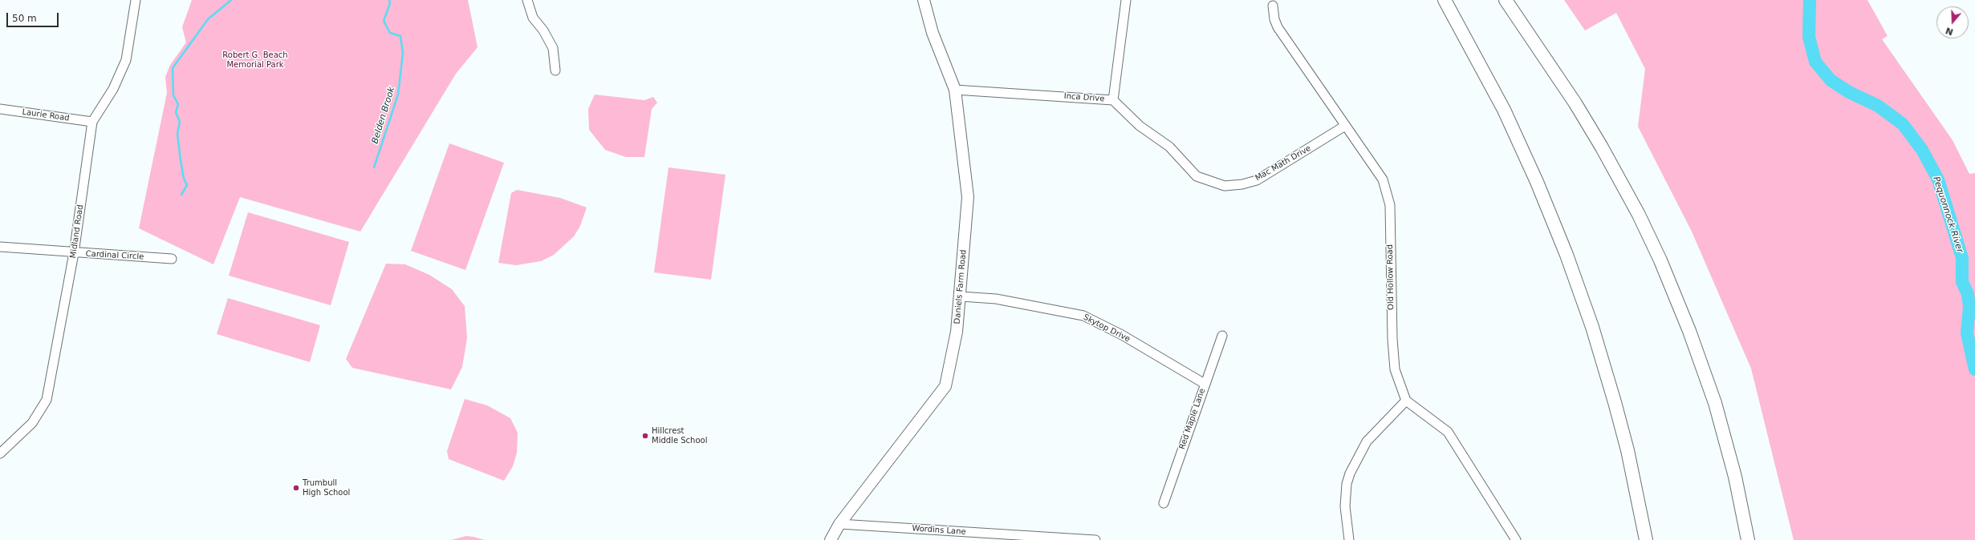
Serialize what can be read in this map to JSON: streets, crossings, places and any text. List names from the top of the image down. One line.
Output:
{"streets":{"main road":["Daniels Farm Road"],"street":["Inca Drive","Laurie Road","Mac Math Drive","Midland Road","Cardinal Circle","Old Hollow Road","Skytop Drive","Red Maple Lane","Wordins Lane"]},"crossings":[["Inca Drive","Mac Math Drive"],["Inca Drive","Daniels Farm Road"],["Laurie Road","Midland Road"],["Mac Math Drive","Old Hollow Road"],["Midland Road","Cardinal Circle"],["Daniels Farm Road","Skytop Drive"],["Daniels Farm Road","Wordins Lane"],["Skytop Drive","Red Maple Lane"]],"water":["Belden Brook","Pequonnock River"],"parks":["Robert G. Beach Memorial Park"],"places":["Hillcrest Middle School","Trumbull High School"],"scale_bar":"50 m","north":"bottom"}
